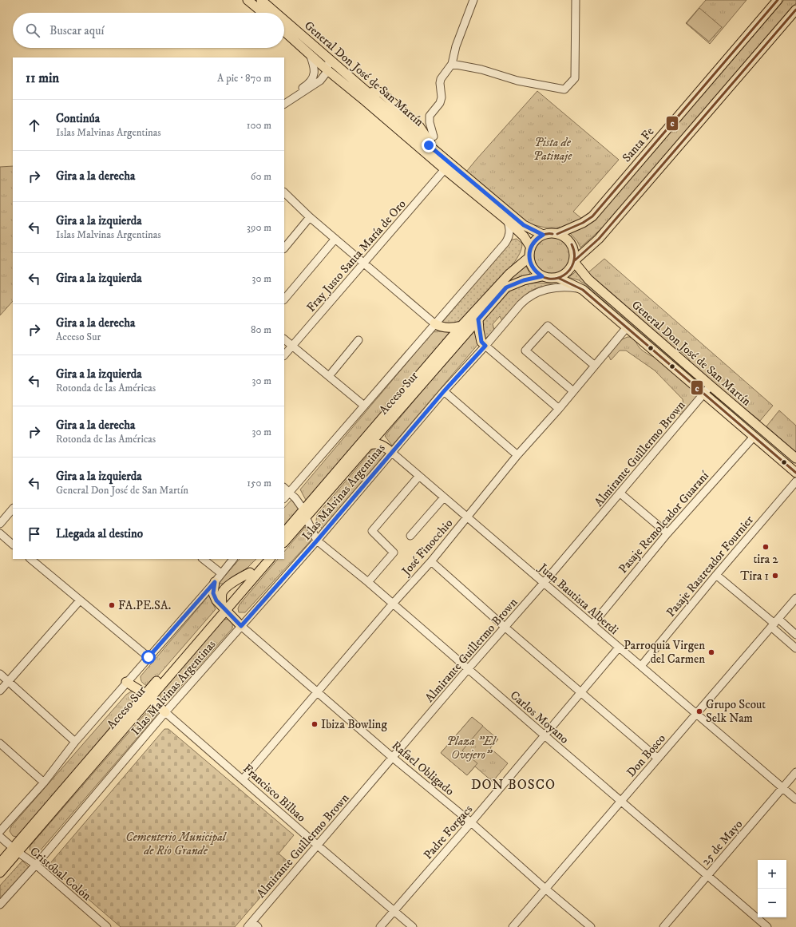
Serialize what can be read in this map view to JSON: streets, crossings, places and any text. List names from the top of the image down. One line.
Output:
{"streets":{"main road":["General Don José de San Martín","Santa Fe","Acceso Sur"],"street":["Fray Justo Santa María de Oro","Almirante Guillermo Brown","Islas Malvinas Argentinas","Pasaje Remolcador Guaraní","José Finocchio","Pasaje Rastreador Fournier","Juan Bautista Alberdi","Carlos Moyano","Don Bosco","Rafael Obligado","Francisco Bilbao","Padre Forgacs","25 de Mayo","Cristóbal Colón"]},"crossings":[["General Don José de San Martín","Santa Fe"],["General Don José de San Martín","Fray Justo Santa María de Oro"],["General Don José de San Martín","Acceso Sur"],["General Don José de San Martín","Almirante Guillermo Brown"],["General Don José de San Martín","Islas Malvinas Argentinas"],["General Don José de San Martín","Pasaje Remolcador Guaraní"],["General Don José de San Martín","José Finocchio"],["Santa Fe","Acceso Sur"],["Acceso Sur","Carlos Moyano"],["Acceso Sur","Cristóbal Colón"],["Almirante Guillermo Brown","Juan Bautista Alberdi"],["Almirante Guillermo Brown","Carlos Moyano"],["Almirante Guillermo Brown","Rafael Obligado"],["Almirante Guillermo Brown","Francisco Bilbao"],["Islas Malvinas Argentinas","Juan Bautista Alberdi"],["Islas Malvinas Argentinas","Carlos Moyano"],["Islas Malvinas Argentinas","Rafael Obligado"],["Islas Malvinas Argentinas","Francisco Bilbao"],["Islas Malvinas Argentinas","Cristóbal Colón"],["Pasaje Remolcador Guaraní","Juan Bautista Alberdi"],["José Finocchio","Juan Bautista Alberdi"],["José Finocchio","Carlos Moyano"],["José Finocchio","Rafael Obligado"],["José Finocchio","Francisco Bilbao"],["Pasaje Rastreador Fournier","Juan Bautista Alberdi"],["Juan Bautista Alberdi","Don Bosco"],["Juan Bautista Alberdi","Padre Forgacs"],["Juan Bautista Alberdi","25 de Mayo"],["Carlos Moyano","Don Bosco"],["Carlos Moyano","Padre Forgacs"],["Carlos Moyano","25 de Mayo"],["Don Bosco","Rafael Obligado"],["Rafael Obligado","Padre Forgacs"],["Francisco Bilbao","Padre Forgacs"]],"districts":["DON BOSCO"],"parks":["Pista de Patinaje","Plaza \"El Ovejero\"","Cementerio Municipal de Río Grande"],"places":["tira 2","Tira 1","FA.PE.SA.","Parroquia Virgen del Carmen","Grupo Scout Selk Nam","Ibiza Bowling"],"lines":["transit line c"],"page":{"search":"Buscar aquí","heading":["11 min","A pie · 870 m"],"list":[["Continúa","Islas Malvinas Argentinas","100 m"],["Gira a la derecha","60 m"],["Gira a la izquierda","Islas Malvinas Argentinas","390 m"],["Gira a la izquierda","30 m"],["Gira a la derecha","Acceso Sur","80 m"],["Gira a la izquierda","Rotonda de las Américas","30 m"],["Gira a la derecha","Rotonda de las Américas","30 m"],["Gira a la izquierda","General Don José de San Martín","150 m"],"Llegada al destino"],"map_buttons":["+","−"]}}
